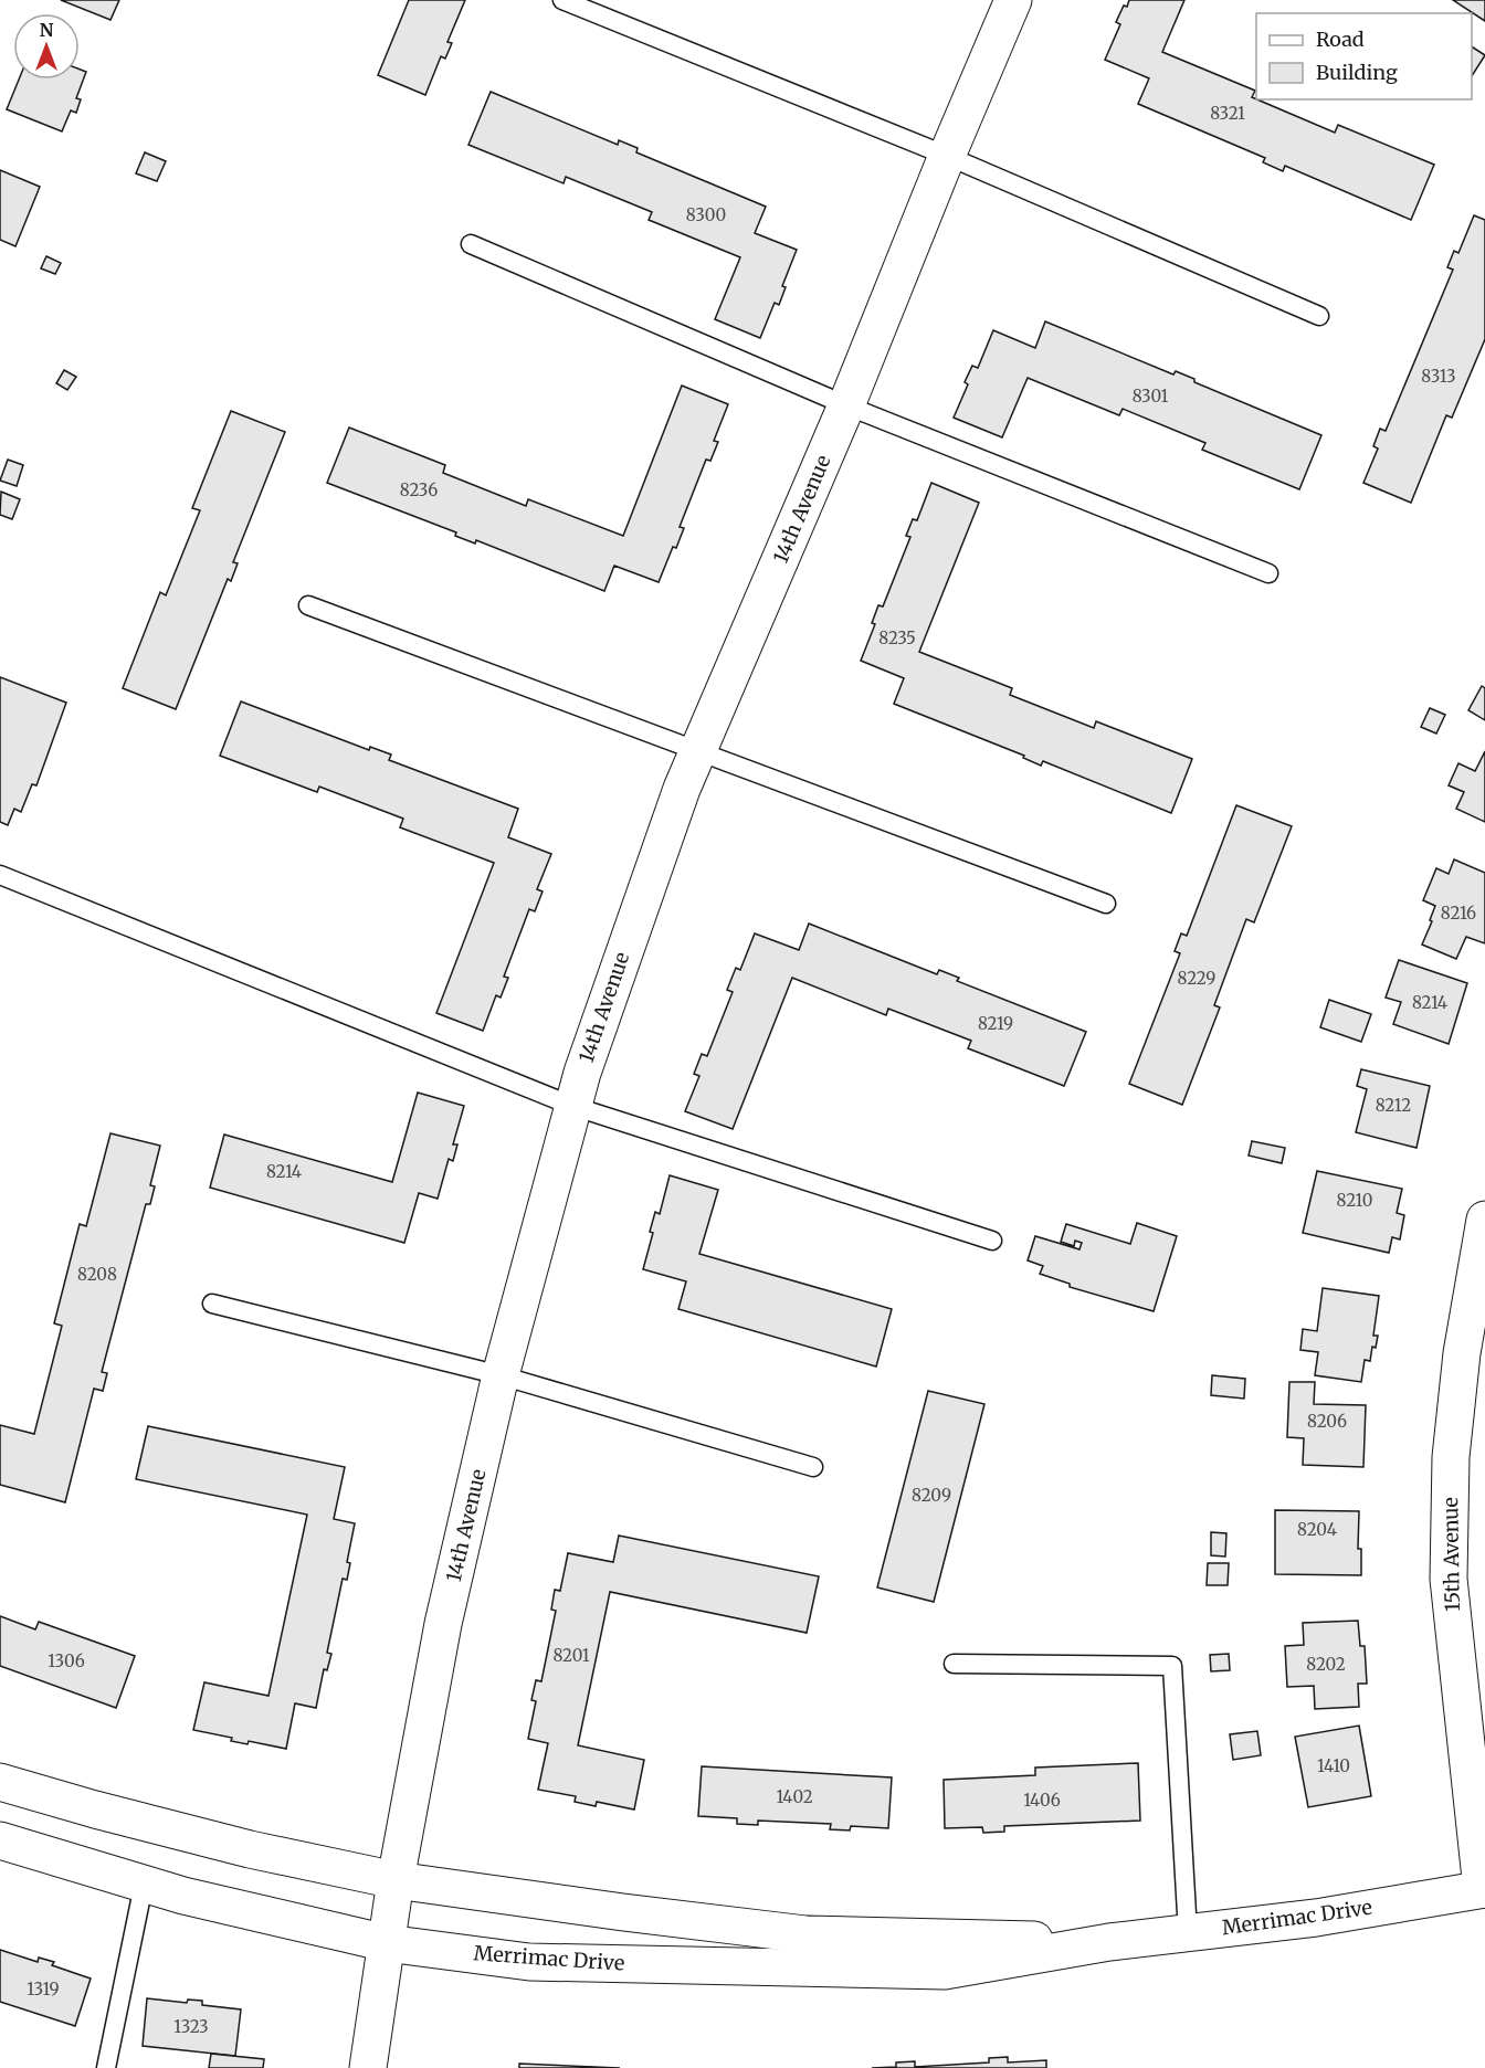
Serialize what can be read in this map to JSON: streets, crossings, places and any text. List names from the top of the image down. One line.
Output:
{"streets":{"street":["14th Avenue","15th Avenue","Merrimac Drive"]},"crossings":[["14th Avenue","Merrimac Drive"],["15th Avenue","Merrimac Drive"]],"house_numbers":["8321","8300","8313","8301","8236","8235","8216","8229","8214","8219","8212","8214","8210","8208","8206","8209","8204","8201","1306","8202","1410","1402","1406","1319","1323"],"legend":["Road","Building"],"north":"top"}
